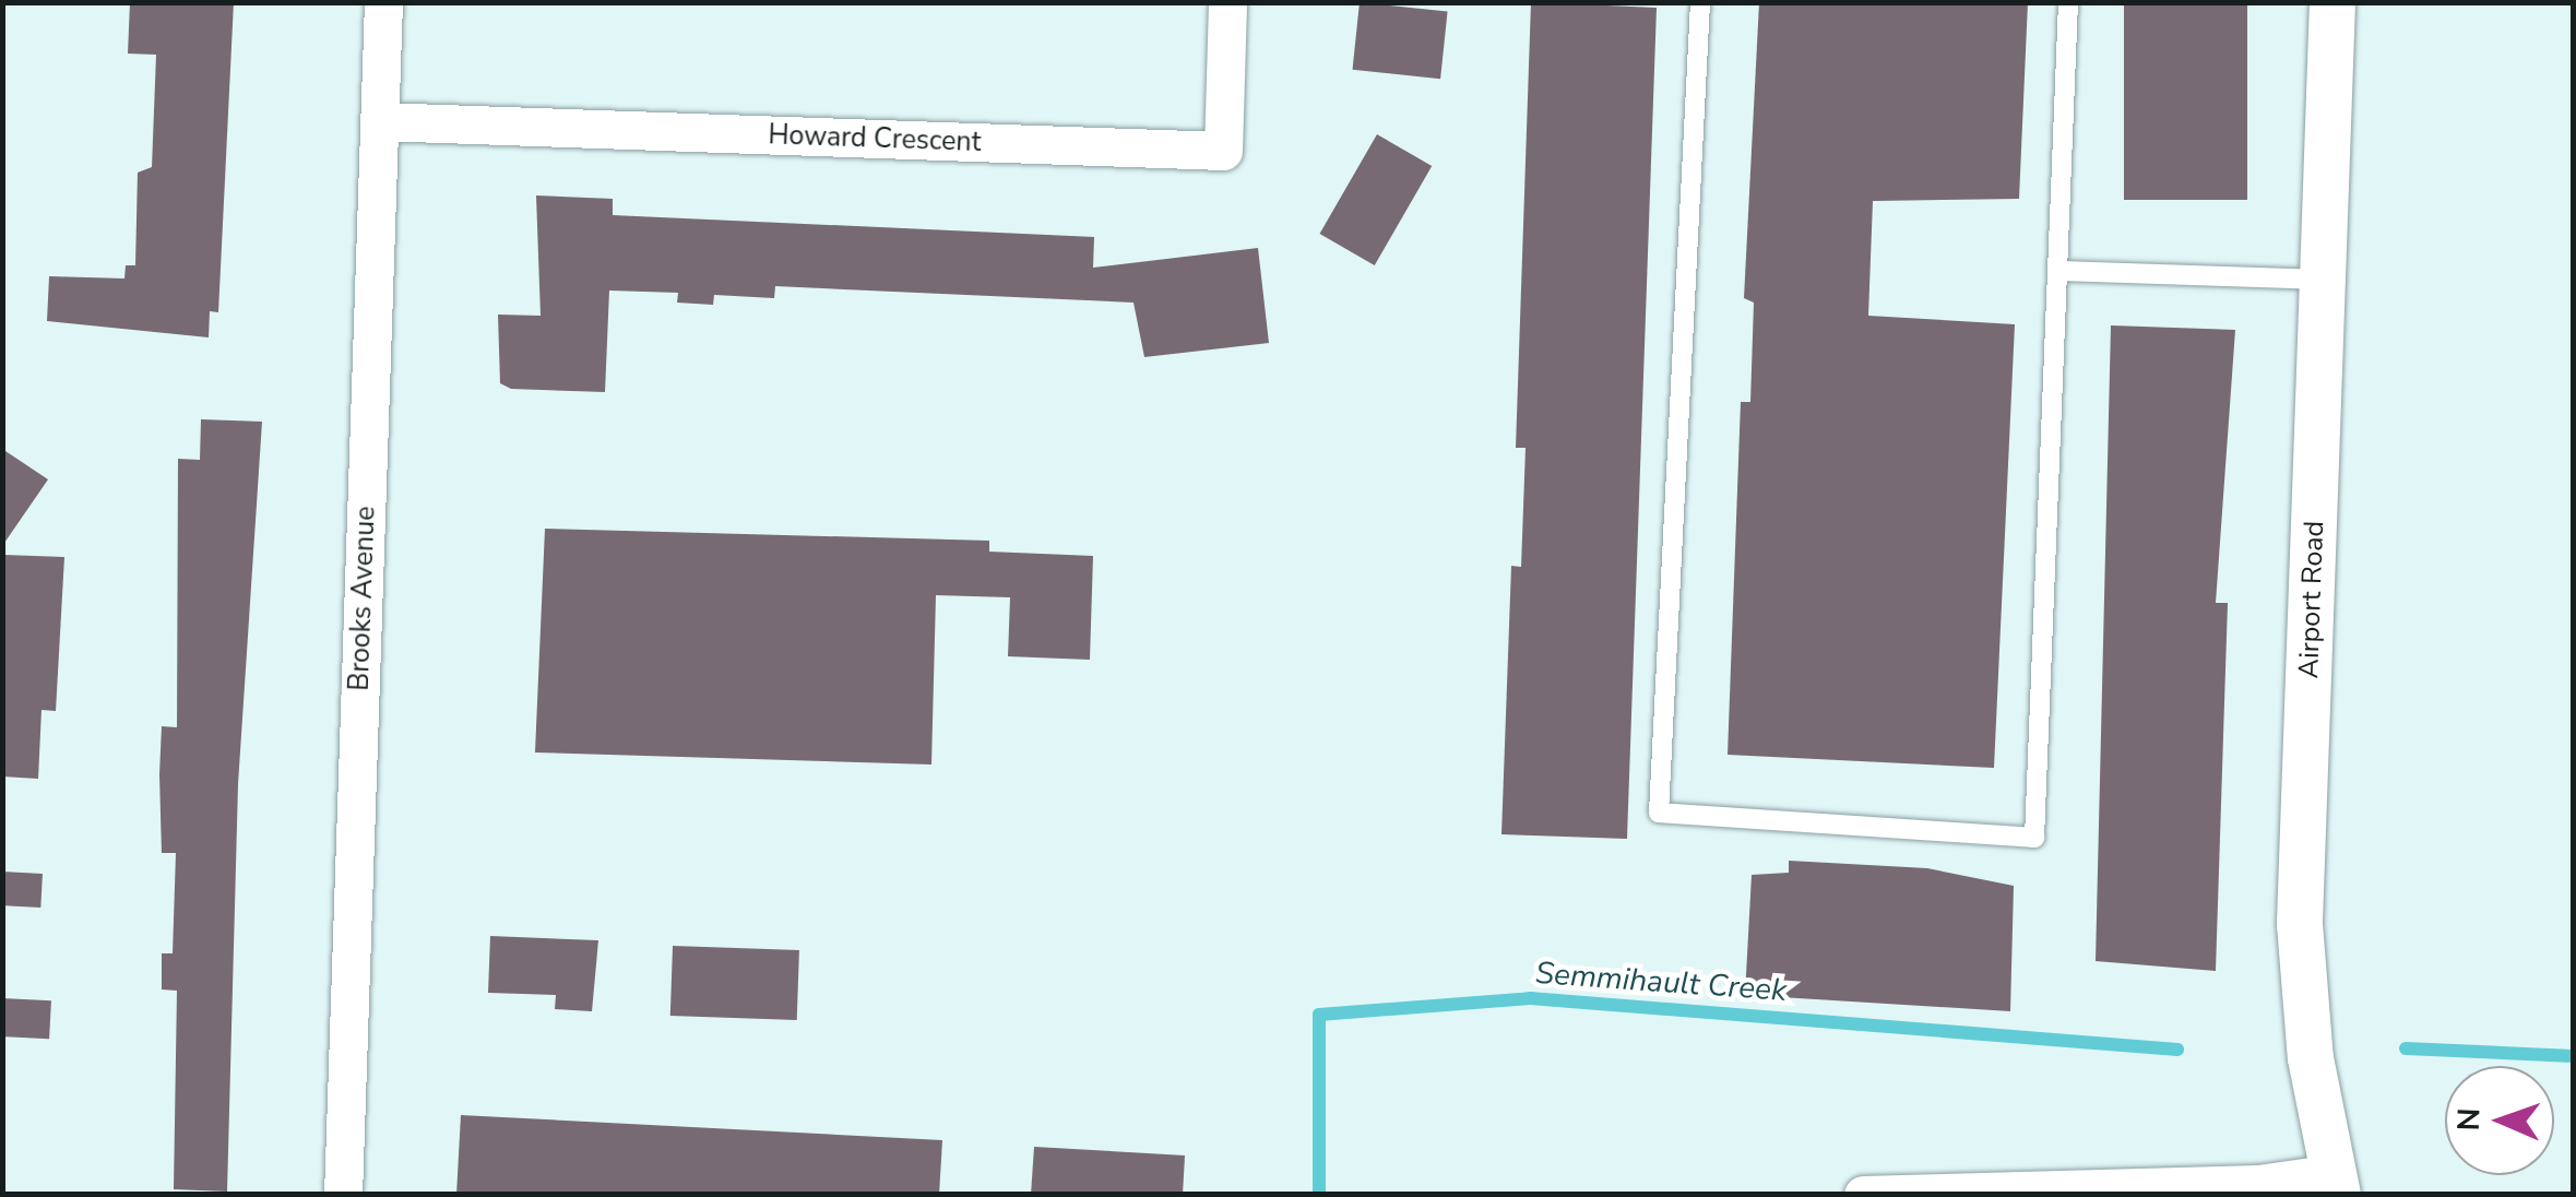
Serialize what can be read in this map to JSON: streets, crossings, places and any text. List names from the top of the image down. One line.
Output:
{"streets":{"street":["Howard Crescent","Brooks Avenue","Airport Road"]},"crossings":[["Howard Crescent","Brooks Avenue"]],"water":["Semmihault Creek"],"north":"left"}
